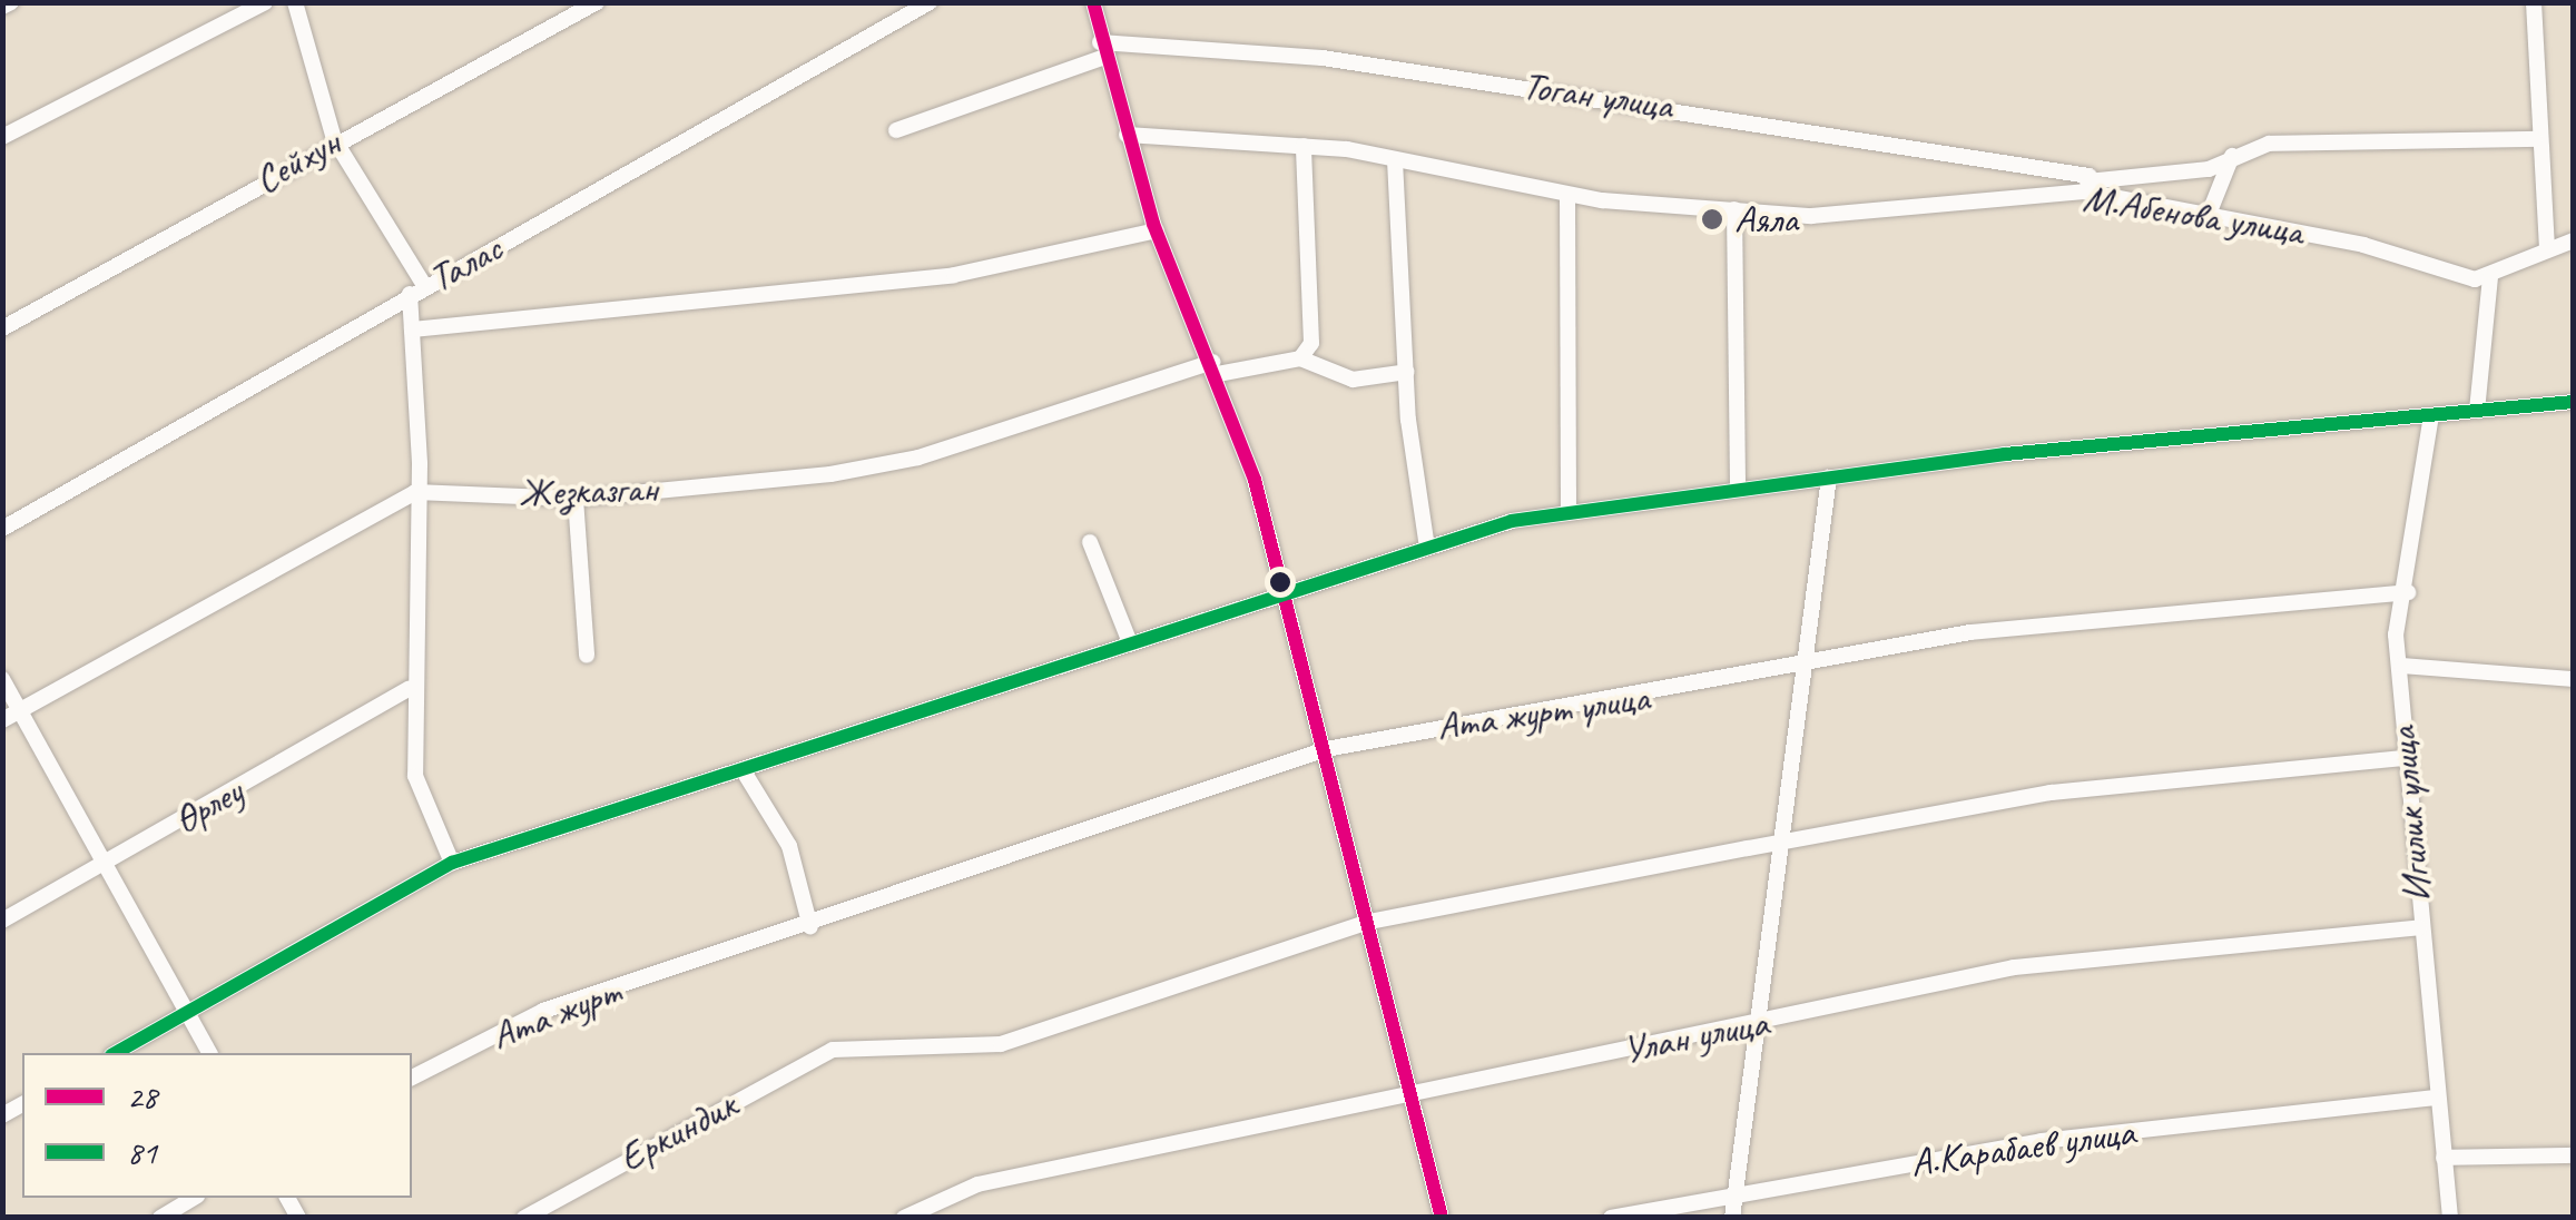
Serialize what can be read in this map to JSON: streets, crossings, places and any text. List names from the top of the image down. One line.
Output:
{"streets":{"street":["Тоган улица","Сейхун","М.Абенова улица","Талас","Жезказган","Ата журт улица","Өрлеу","Игилик улица","Ата журт","Улан улица","Еркиндик","А.Карабаев улица"]},"crossings":[["Тоган улица","М.Абенова улица"],["Ата журт улица","Игилик улица"],["Ата журт улица","Ата журт"],["Игилик улица","Улан улица"],["Игилик улица","А.Карабаев улица"]],"places":["Аяла"],"lines":["transit line 28","transit line 81"],"legend":["28","81"]}
